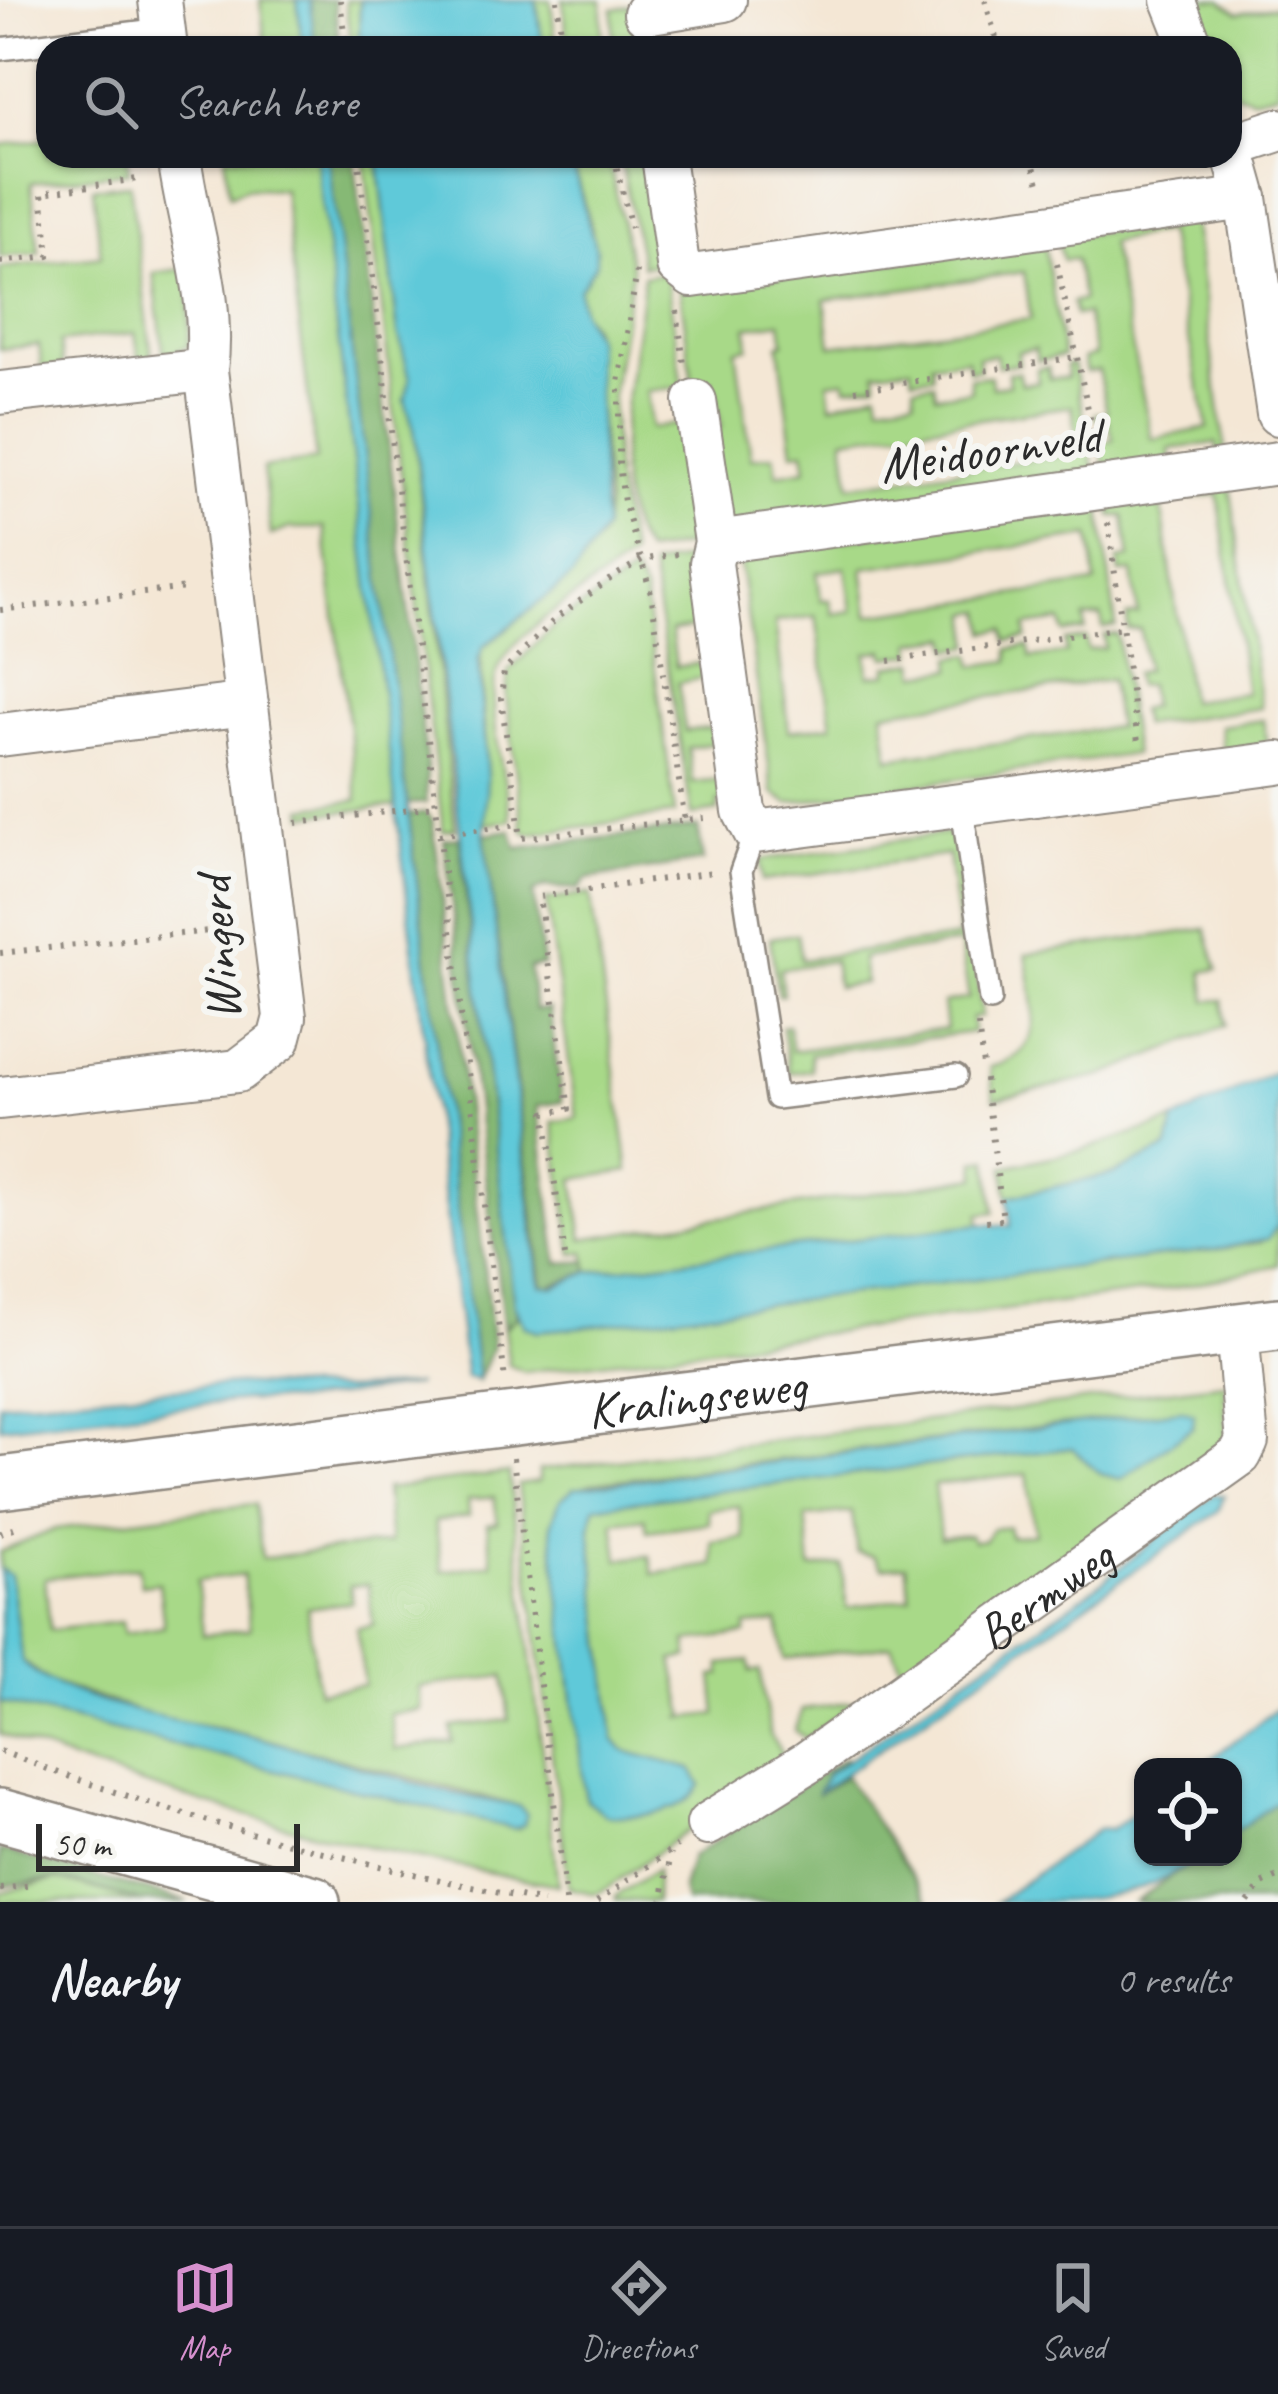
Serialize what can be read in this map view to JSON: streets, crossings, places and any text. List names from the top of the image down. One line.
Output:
{"streets":{"street":["Meidoornveld","Wingerd","Kralingseweg","Bermweg"]},"crossings":[["Kralingseweg","Bermweg"]],"scale_bar":"50 m","page":{"search":"Search here","scale":"50 m","heading":["Nearby","0 results"],"nav":["Map","Directions","Saved"]}}
